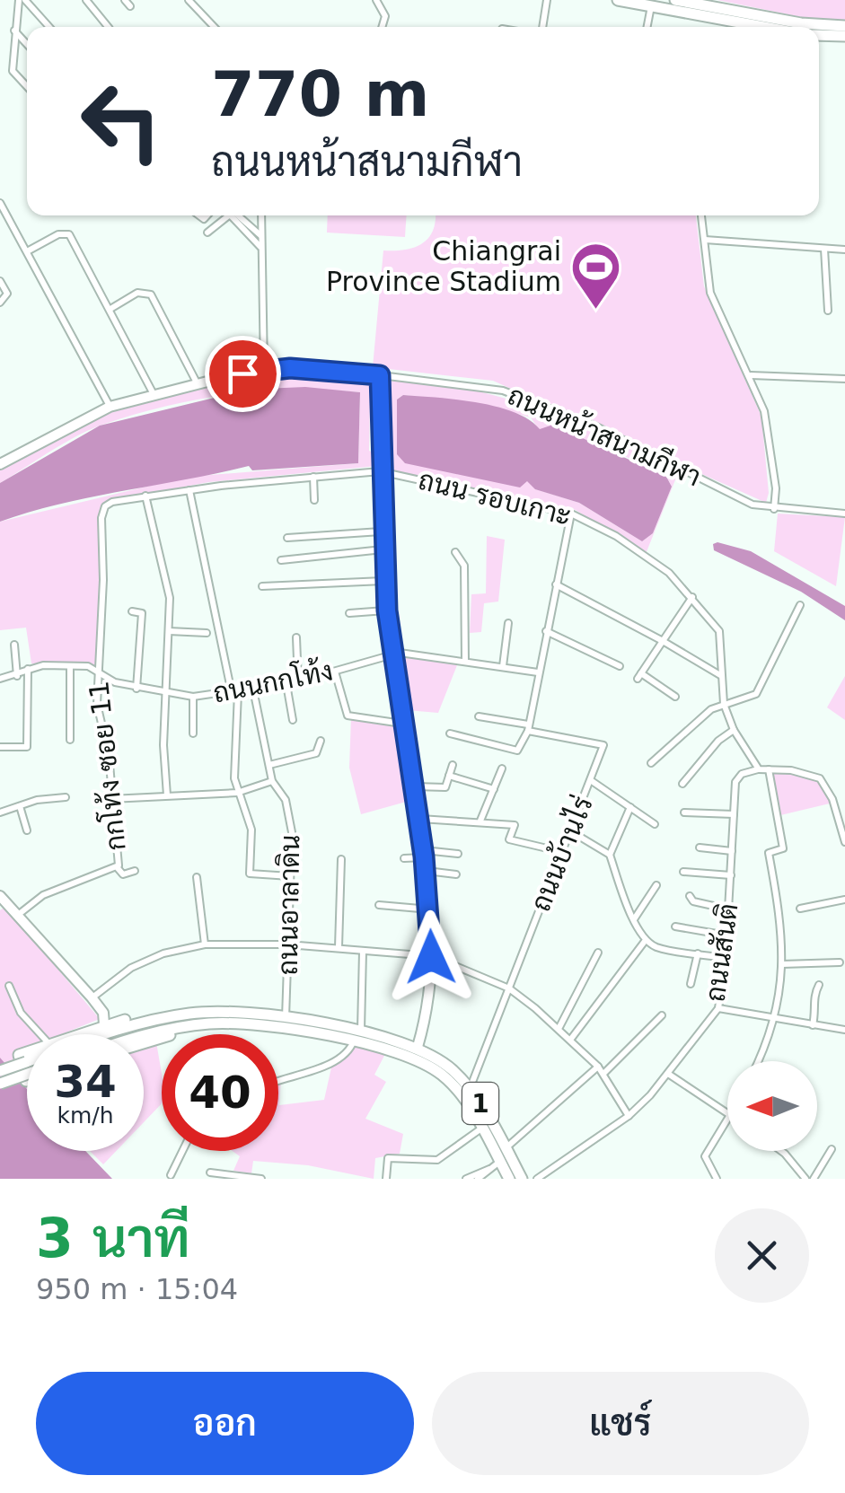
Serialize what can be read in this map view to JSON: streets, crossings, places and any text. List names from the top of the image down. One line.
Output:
{"streets":{"main road":["1"],"street":["ถนนหน้าสนามกีฬา","ถนน รอบเกาะ","ถนนกกโท้ง","กกโท้ง ซอย 11","ถนนบ้านไร่","ถนนอาลาดิน","ถนนสันติ"]},"crossings":[["ถนน รอบเกาะ","กกโท้ง ซอย 11"],["ถนน รอบเกาะ","ถนนสันติ"],["ถนนกกโท้ง","กกโท้ง ซอย 11"],["ถนนกกโท้ง","ถนนอาลาดิน"],["ถนนบ้านไร่","1"],["ถนนอาลาดิน","1"]],"places":{"sports":["Chiangrai Province Stadium"]},"north":"left","page":{"turn":["770 m","ถนนหน้าสนามกีฬา"],"speed":"34 km/h","limit":"40","heading":["3 นาที","950 m · 15:04"],"buttons":["ออก","แชร์"]}}
